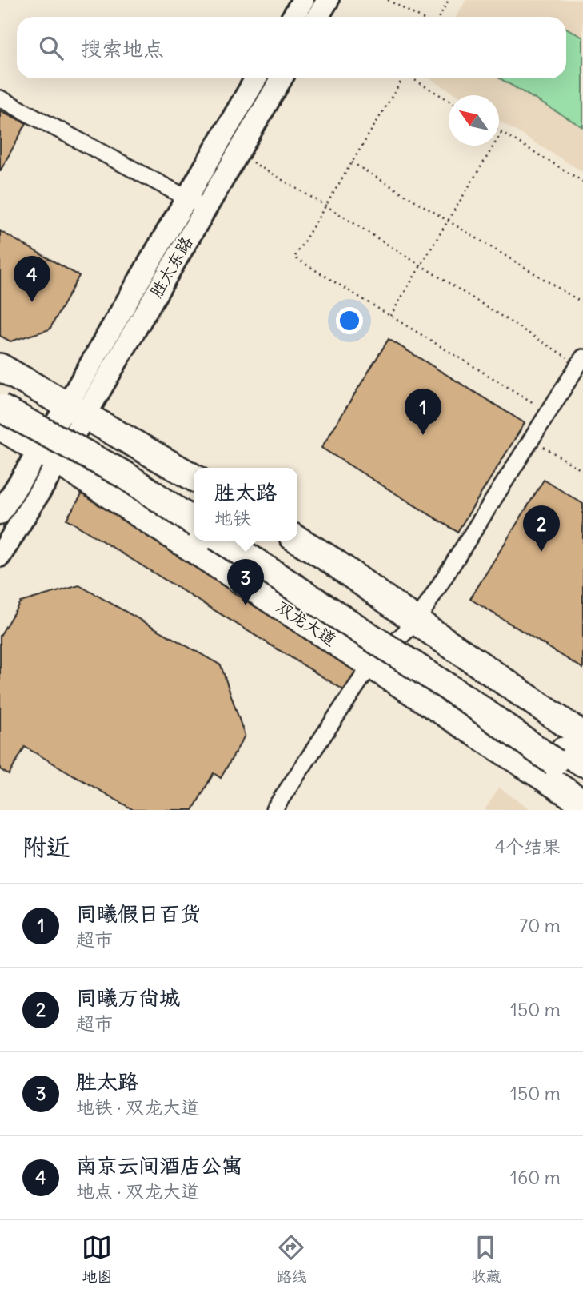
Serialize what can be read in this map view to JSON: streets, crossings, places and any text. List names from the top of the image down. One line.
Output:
{"streets":{"highway":["双龙大道"],"main road":["胜太东路"]},"crossings":[["胜太东路","双龙大道"]],"north":"top left","page":{"search":"搜索地点","pins":["4","1","2","3"],"popup":["胜太路","地铁"],"heading":["附近","4个结果"],"list":[{"mark":"1","name":"同曦假日百货","note":"超市","value":"70 m"},{"mark":"2","name":"同曦万尚城","note":"超市","value":"150 m"},{"mark":"3","name":"胜太路","note":"地铁 · 双龙大道","value":"150 m"},{"mark":"4","name":"南京云间酒店公寓","note":"地点 · 双龙大道","value":"160 m"}],"nav":["地图","路线","收藏"]}}
